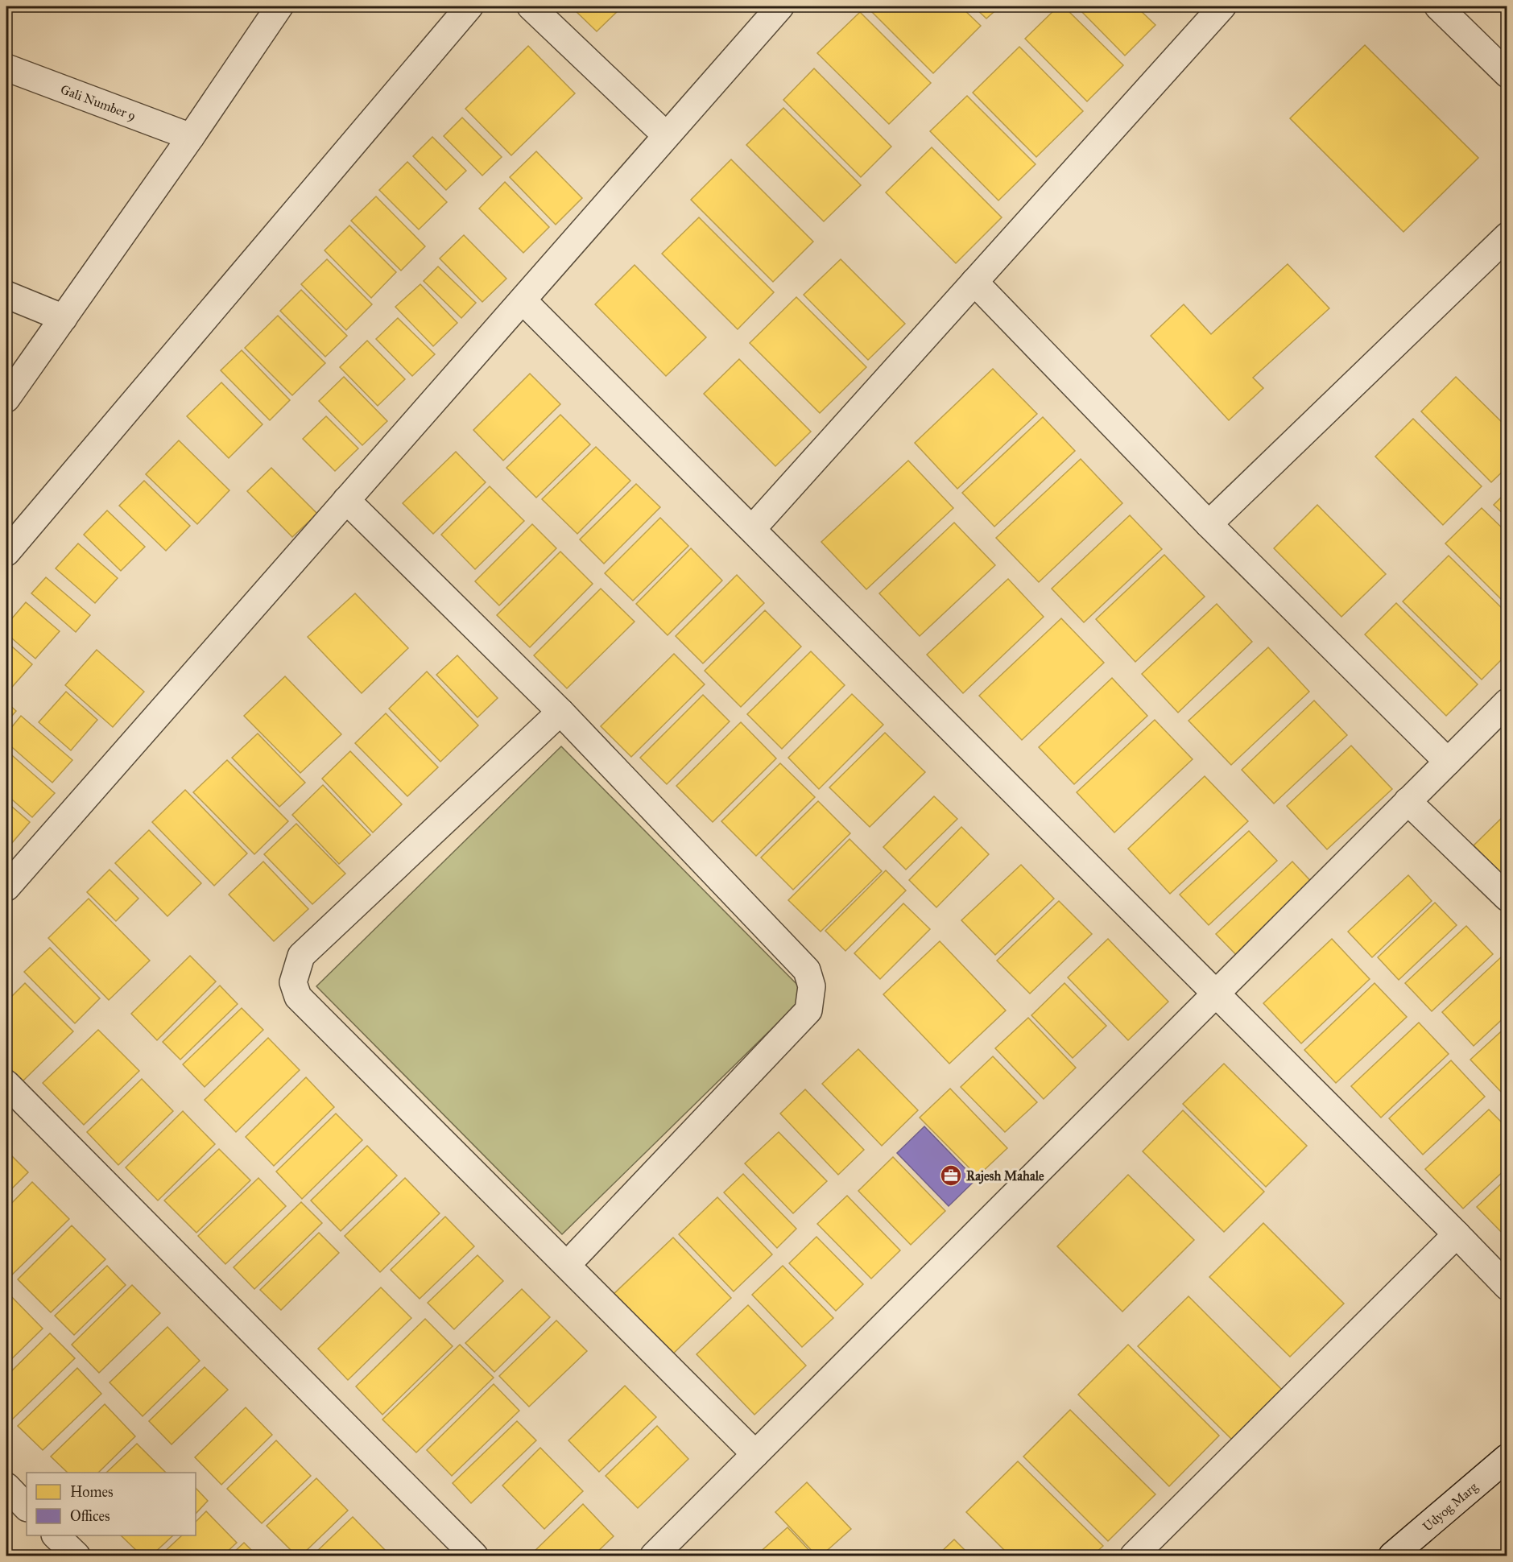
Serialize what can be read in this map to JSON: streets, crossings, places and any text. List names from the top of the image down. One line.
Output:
{"streets":{"street":["Gali Number 9","Udyog Marg"]},"places":{"office":["Rajesh Mahale"]},"legend":["Homes","Offices"]}
